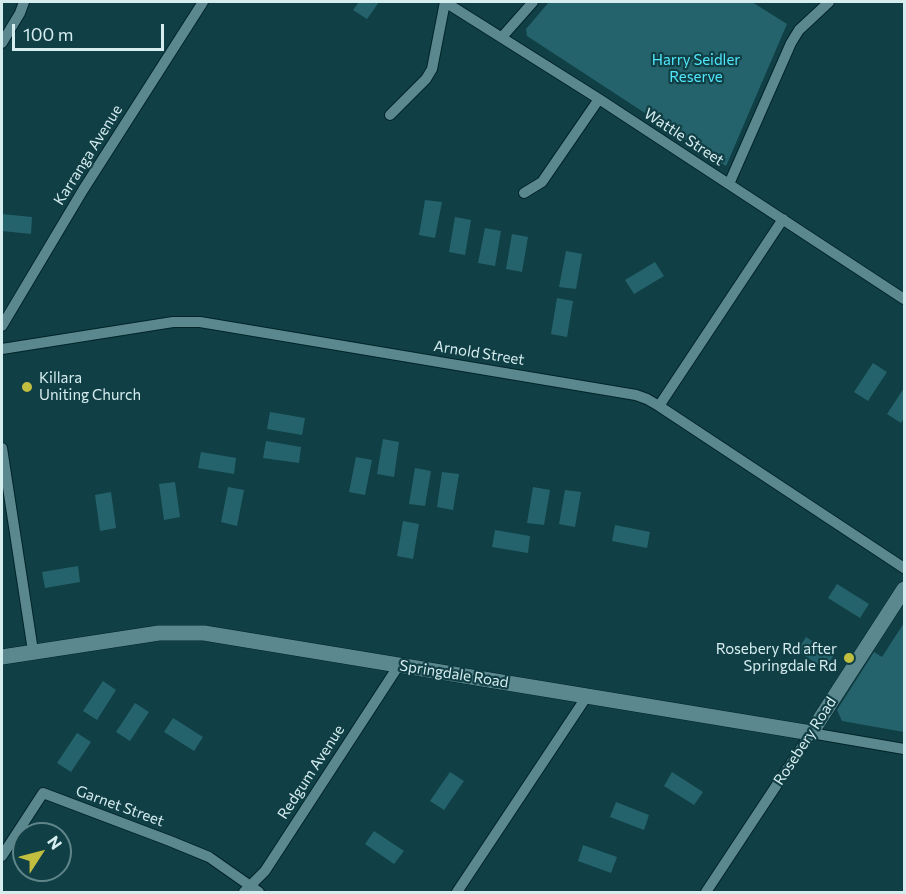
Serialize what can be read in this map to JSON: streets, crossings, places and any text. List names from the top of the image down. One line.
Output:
{"streets":{"main road":["Springdale Road","Rosebery Road"],"street":["Wattle Street","Karranga Avenue","Arnold Street","Redgum Avenue","Garnet Street"]},"crossings":[["Springdale Road","Rosebery Road"],["Springdale Road","Redgum Avenue"],["Redgum Avenue","Garnet Street"]],"parks":["Harry Seidler Reserve"],"places":["Killara Uniting Church","Rosebery Rd after Springdale Rd"],"scale_bar":"100 m","north":"top right"}
